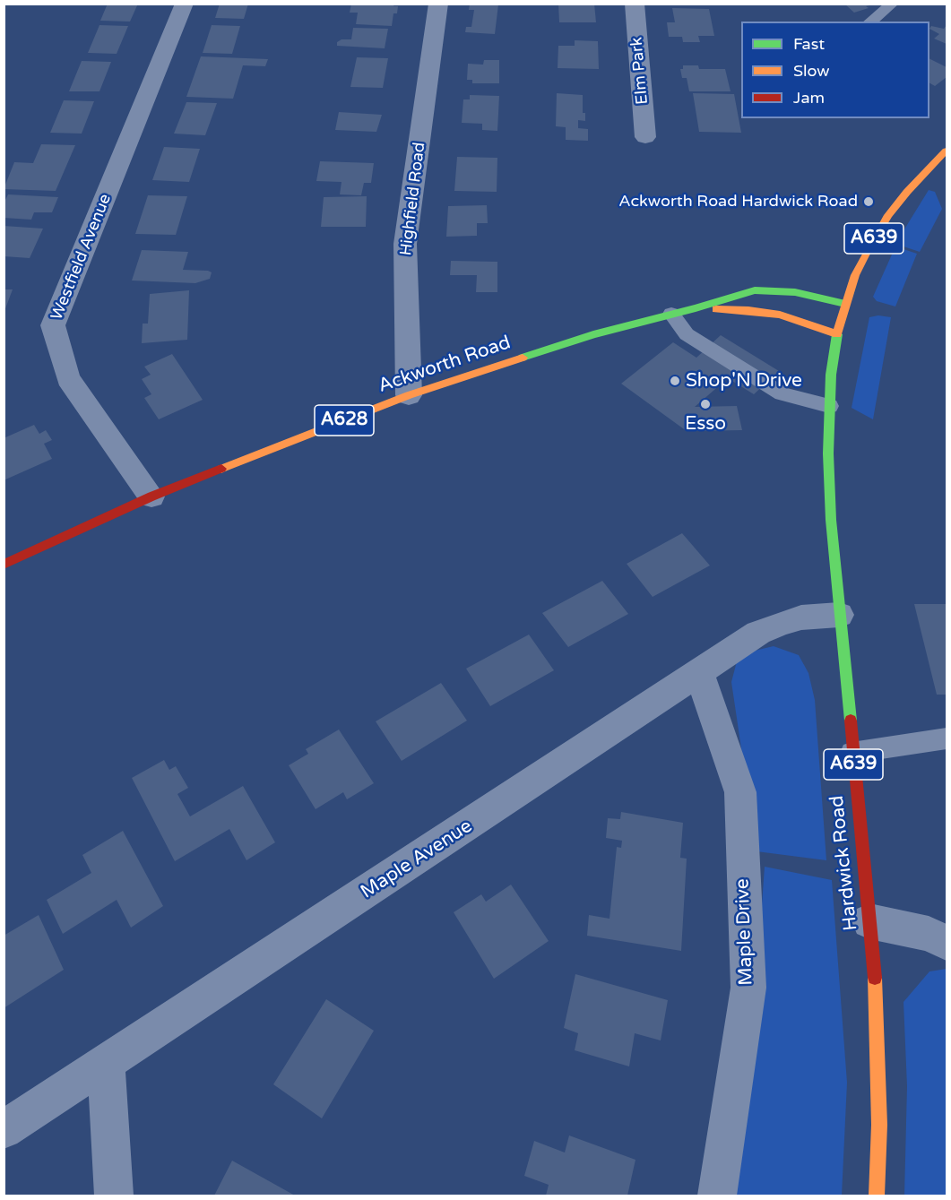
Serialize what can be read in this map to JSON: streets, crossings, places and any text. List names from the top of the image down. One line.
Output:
{"streets":{"main road":["A639","Ackworth Road","A628","Hardwick Road"],"street":["Elm Park","Highfield Road","Westfield Avenue","Maple Avenue","Maple Drive"]},"crossings":[["Highfield Road","Ackworth Road"],["A639","Ackworth Road"],["A639","Hardwick Road"],["Westfield Avenue","Ackworth Road"],["Ackworth Road","Hardwick Road"],["Maple Avenue","Hardwick Road"],["Maple Avenue","Maple Drive"]],"places":["Ackworth Road Hardwick Road","Shop'N Drive","Esso"],"legend":["Fast","Slow","Jam"]}
